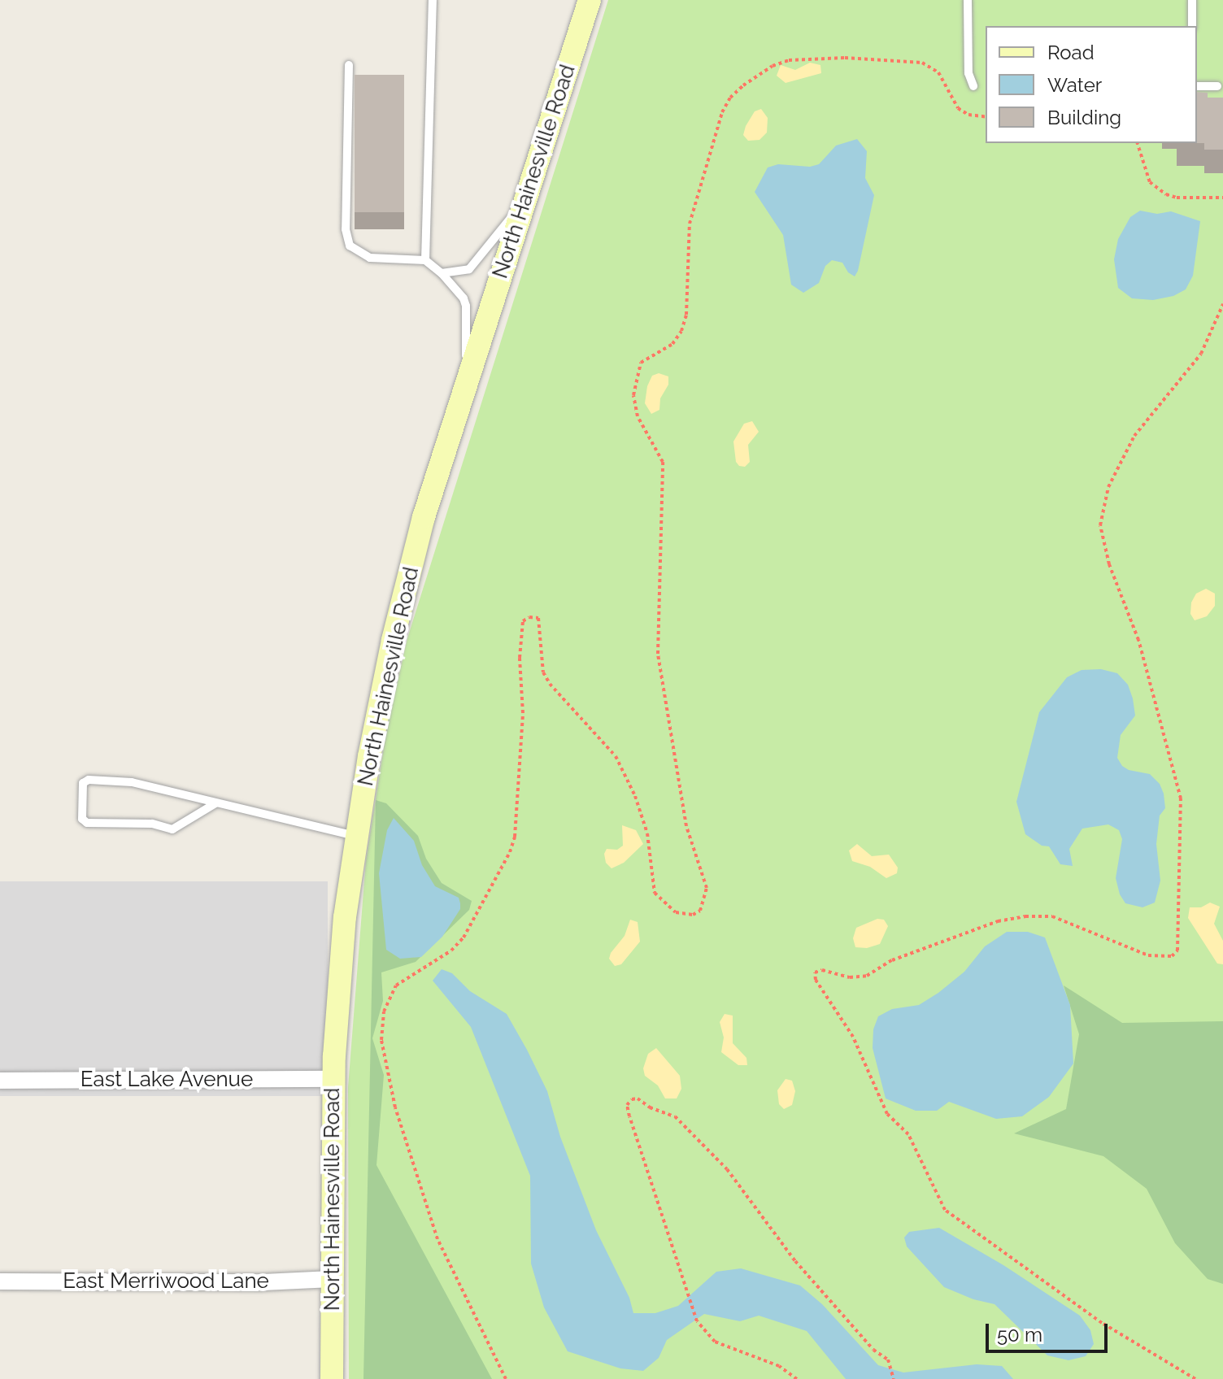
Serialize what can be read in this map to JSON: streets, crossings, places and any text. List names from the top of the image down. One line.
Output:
{"streets":{"main road":["North Hainesville Road"],"street":["East Lake Avenue","East Merriwood Lane"]},"crossings":[["North Hainesville Road","East Lake Avenue"],["North Hainesville Road","East Merriwood Lane"]],"legend":["Road","Water","Building"],"scale_bar":"50 m"}
